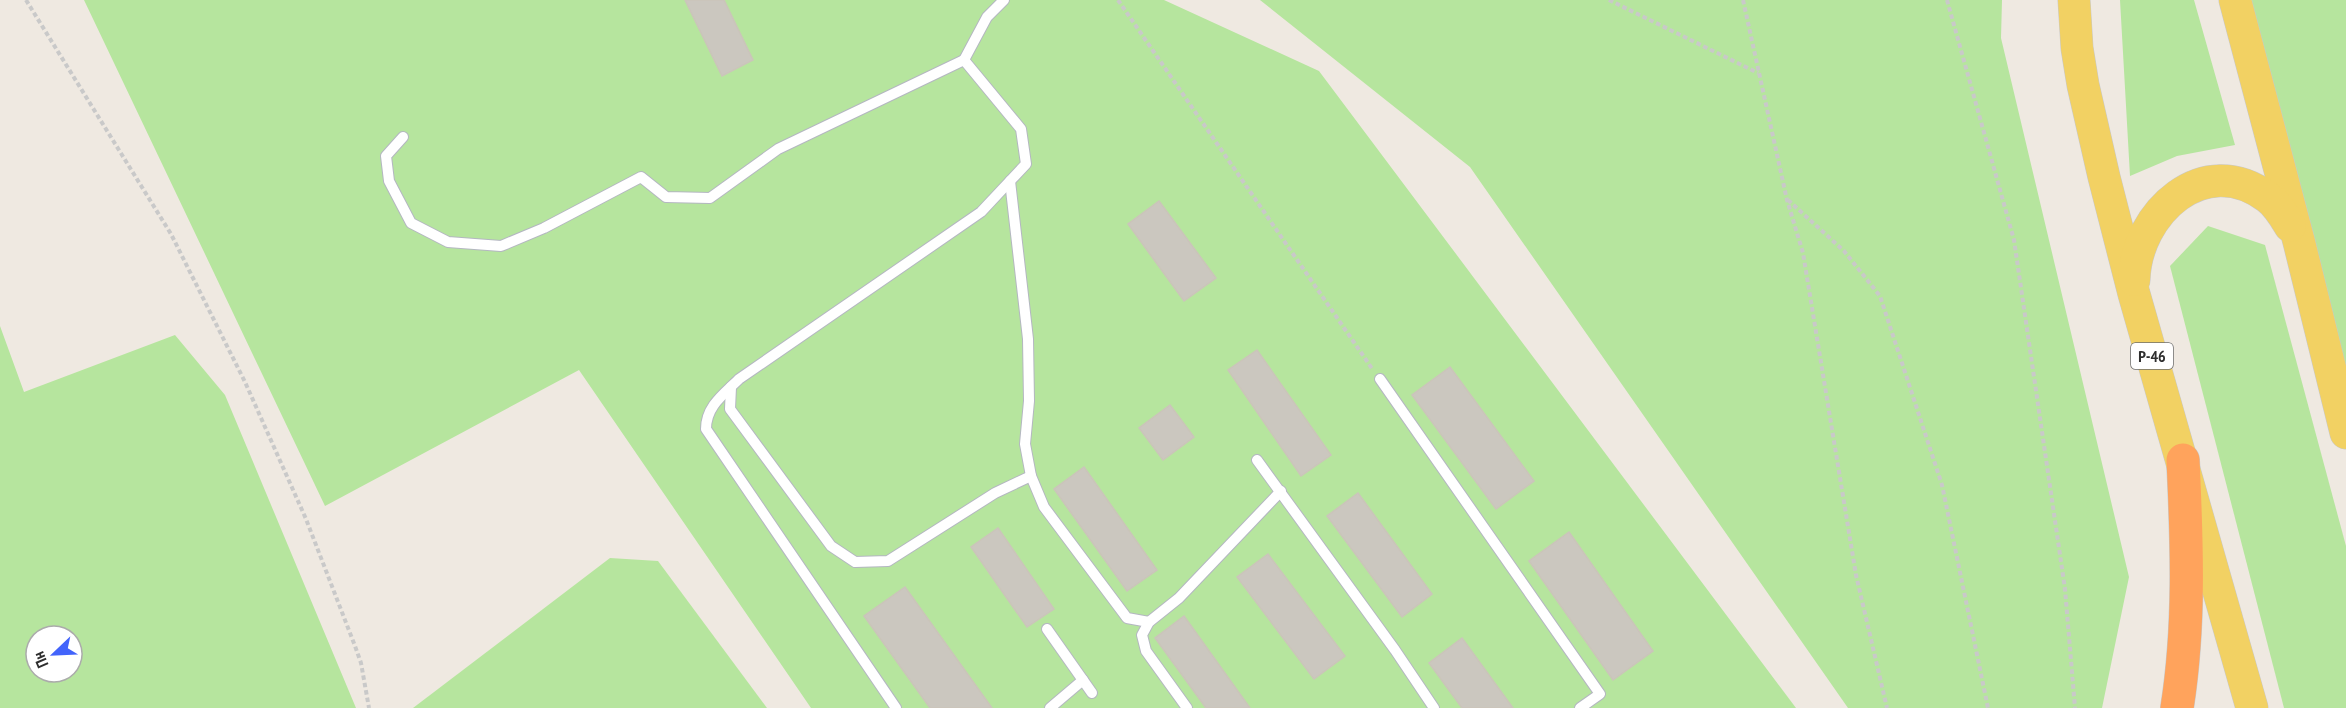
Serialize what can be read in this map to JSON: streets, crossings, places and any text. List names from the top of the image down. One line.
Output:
{"streets":{"main road":["Р-46"]},"north":"bottom left"}
